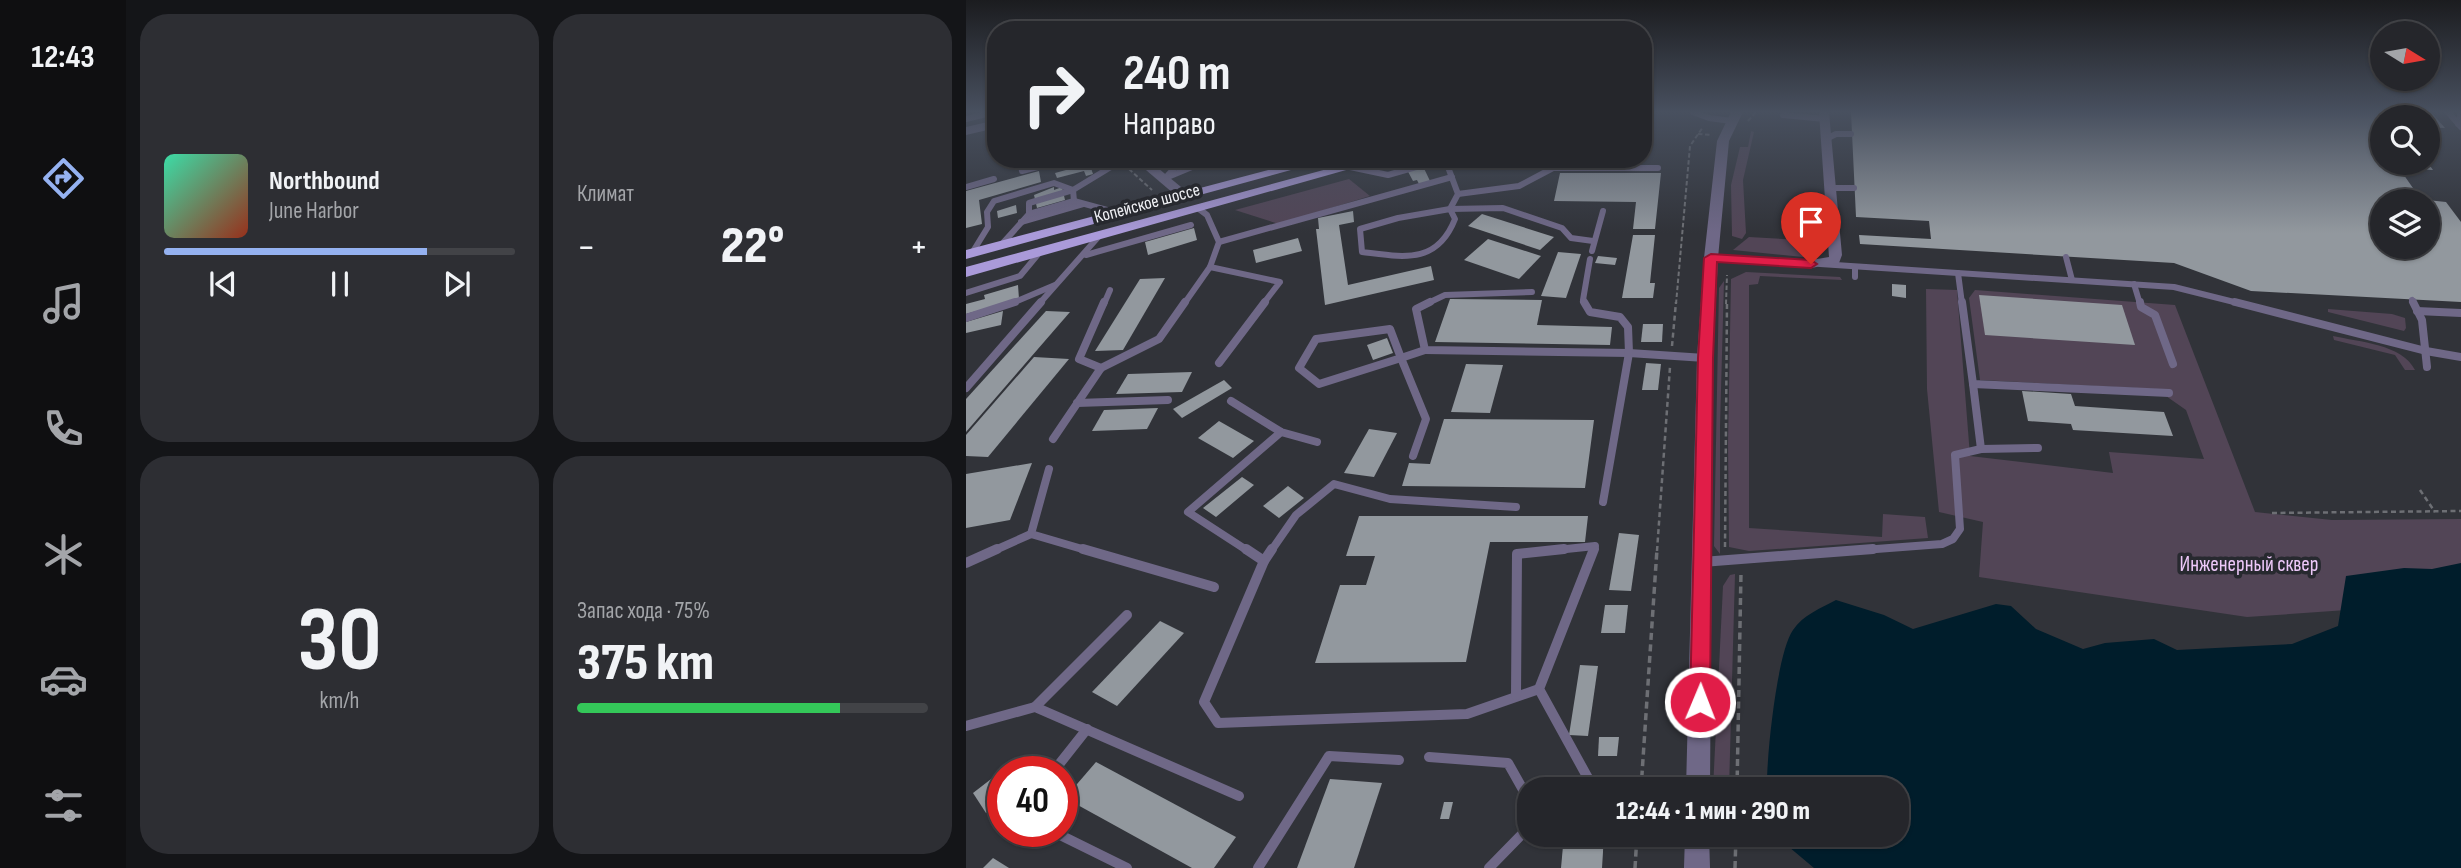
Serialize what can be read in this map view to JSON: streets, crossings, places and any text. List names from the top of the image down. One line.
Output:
{"streets":{"main road":["Копейское шоссе"]},"parks":["Инженерный сквер"],"north":"right","page":{"tabs":"12:43","tile":["Климат",["30","km/h"],["Запас хода · 75%","375 km"]],"turn":["240 m","Направо"],"song":["Northbound","June Harbor"],"heat":["−","22°","+"],"limit":"40","trip":"12:44 · 1 мин · 290 m"}}
